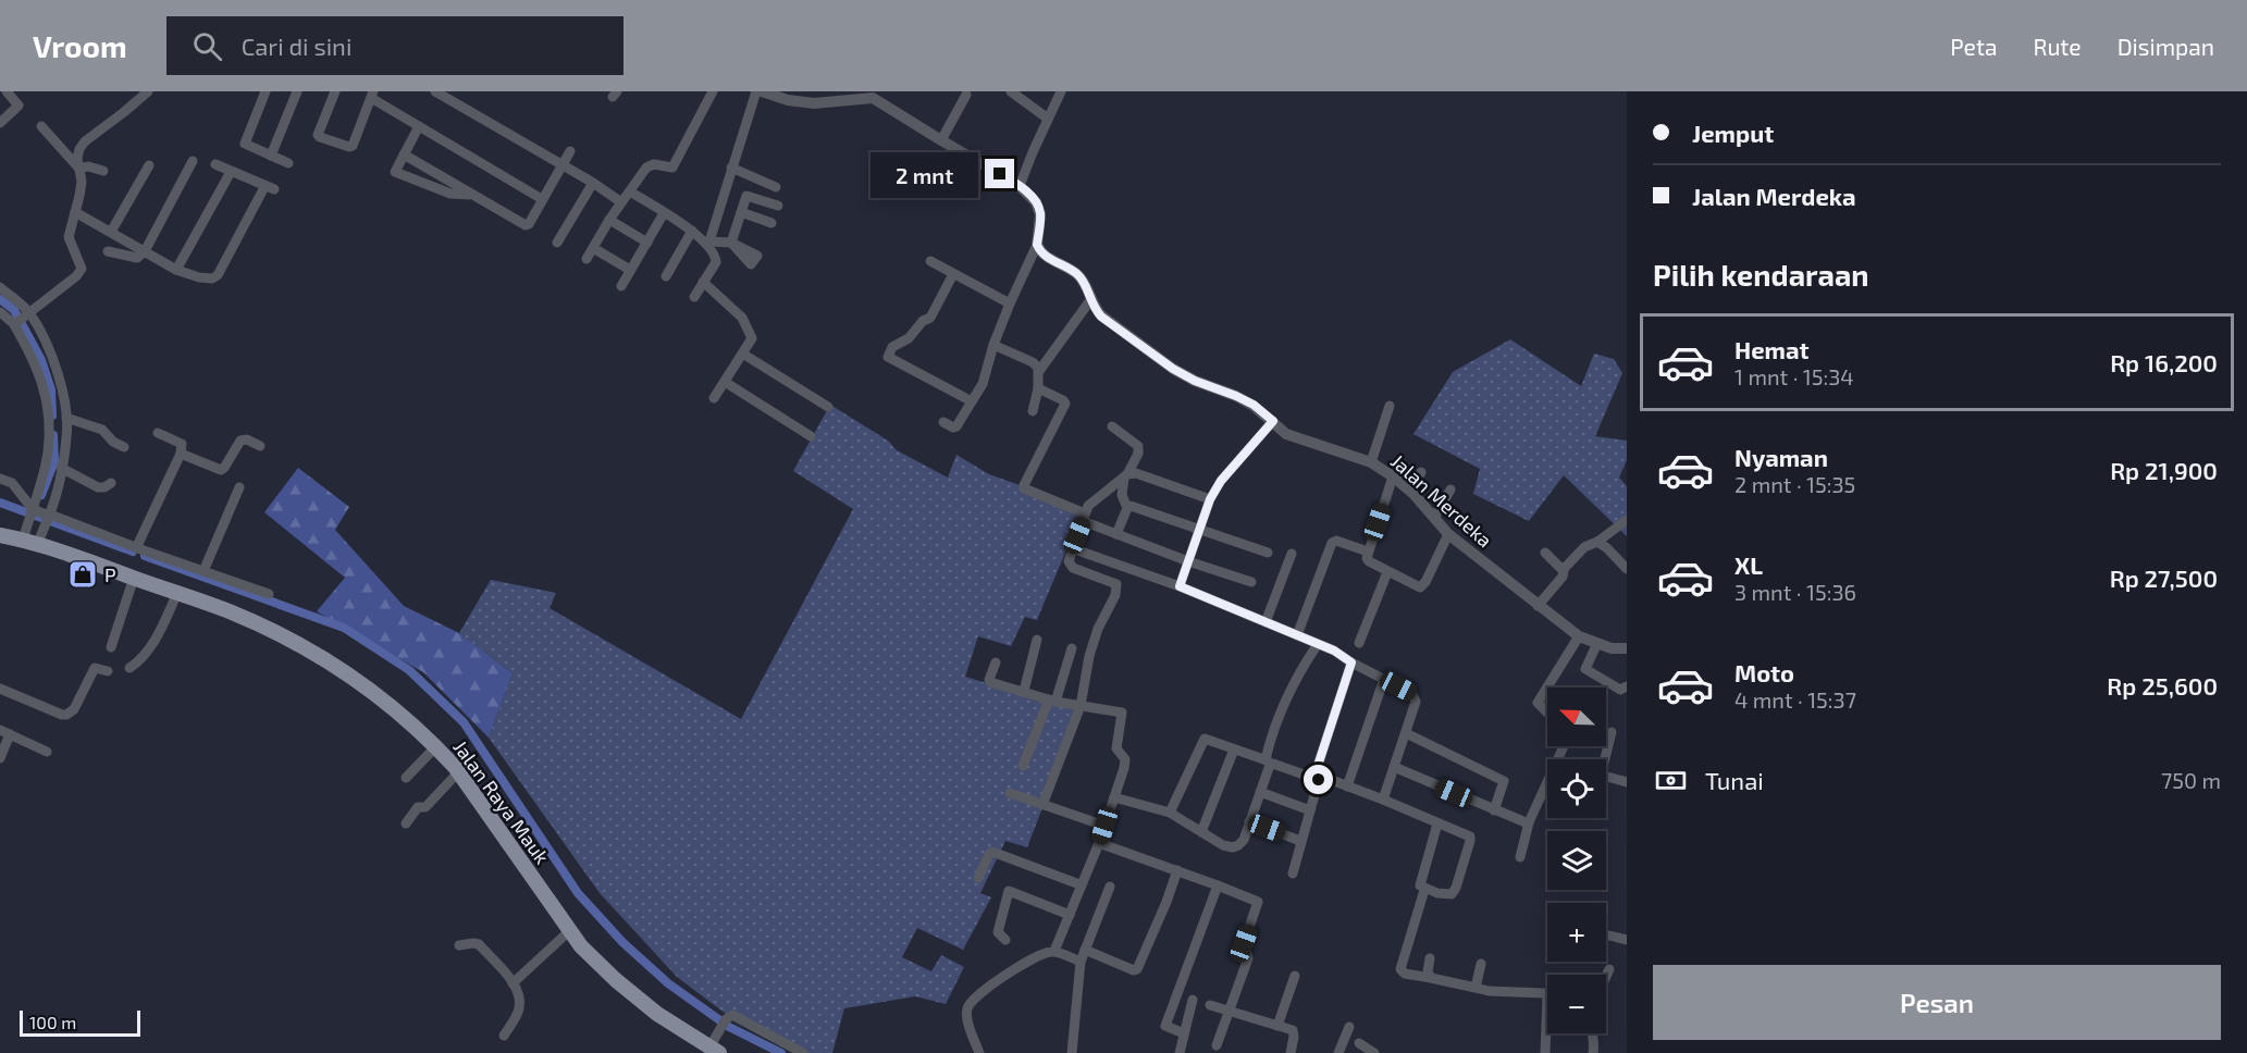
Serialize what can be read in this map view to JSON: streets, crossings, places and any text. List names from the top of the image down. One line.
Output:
{"streets":{"main road":["Jalan Raya Mauk"],"street":["Jalan Merdeka"]},"places":{"shop":["P"]},"scale_bar":"100 m","north":"top left","page":{"header":"Vroom","search":"Cari di sini","nav":["Peta","Rute","Disimpan"],"banner":["Jemput","Jalan Merdeka"],"bubble":"2 mnt","heading":"Pilih kendaraan","list":[{"name":"Hemat","note":"1 mnt · 15:34","value":"Rp 16,200"},{"name":"Nyaman","note":"2 mnt · 15:35","value":"Rp 21,900"},{"name":"XL","note":"3 mnt · 15:36","value":"Rp 27,500"},{"name":"Moto","note":"4 mnt · 15:37","value":"Rp 25,600"}],"map_buttons":["+","−"],"pay":["Tunai","750 m"],"buttons":"Pesan","scale":"100 m"}}
